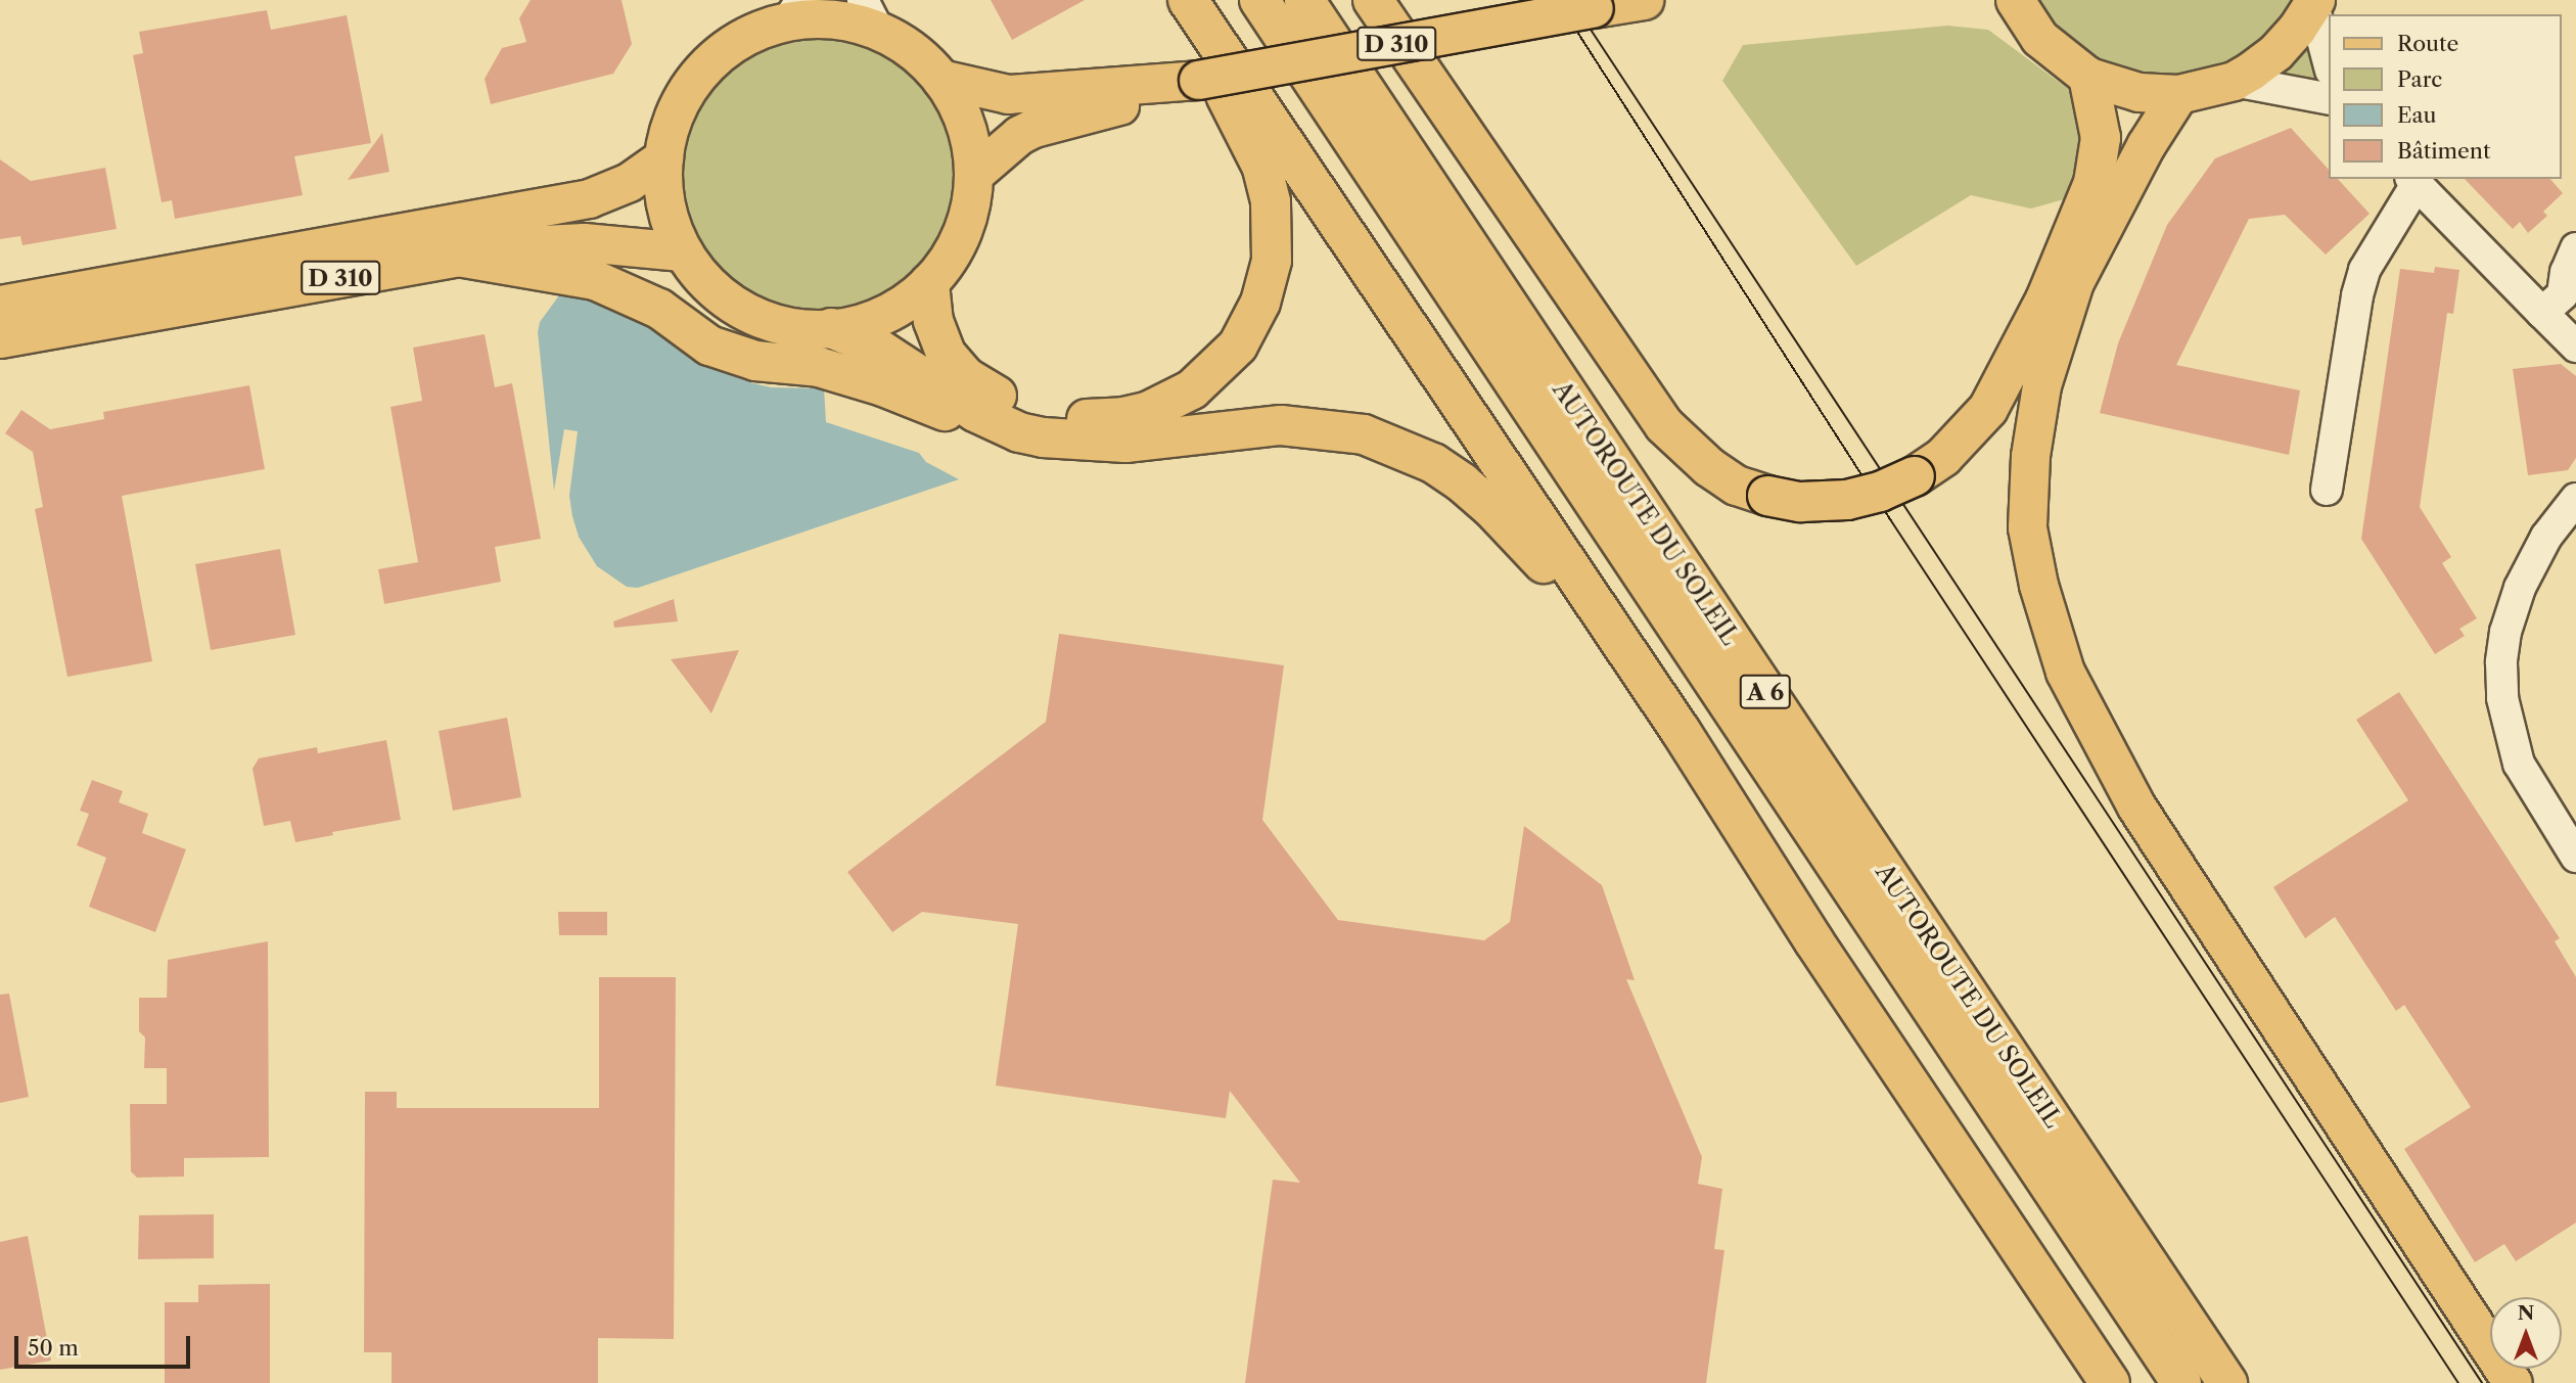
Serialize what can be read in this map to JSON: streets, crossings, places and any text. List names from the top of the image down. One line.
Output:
{"streets":{"highway":["AUTOROUTE DU SOLEIL","A 6"],"main road":["D 310"]},"legend":["Route","Parc","Eau","Bâtiment"],"scale_bar":"50 m","north":"top"}
